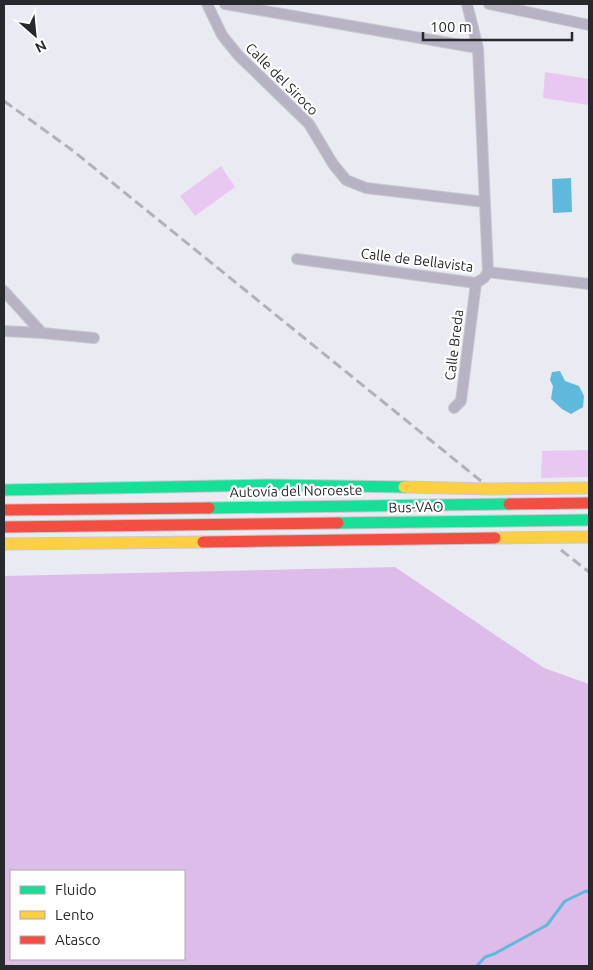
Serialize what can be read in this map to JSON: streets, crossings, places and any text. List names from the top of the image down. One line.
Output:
{"streets":{"highway":["Autovía del Noroeste","Bus-VAO"],"street":["Calle del Siroco","Calle de Bellavista","Calle Breda"]},"crossings":[["Calle de Bellavista","Calle Breda"]],"legend":["Fluido","Lento","Atasco"],"scale_bar":"100 m","north":"bottom right"}
